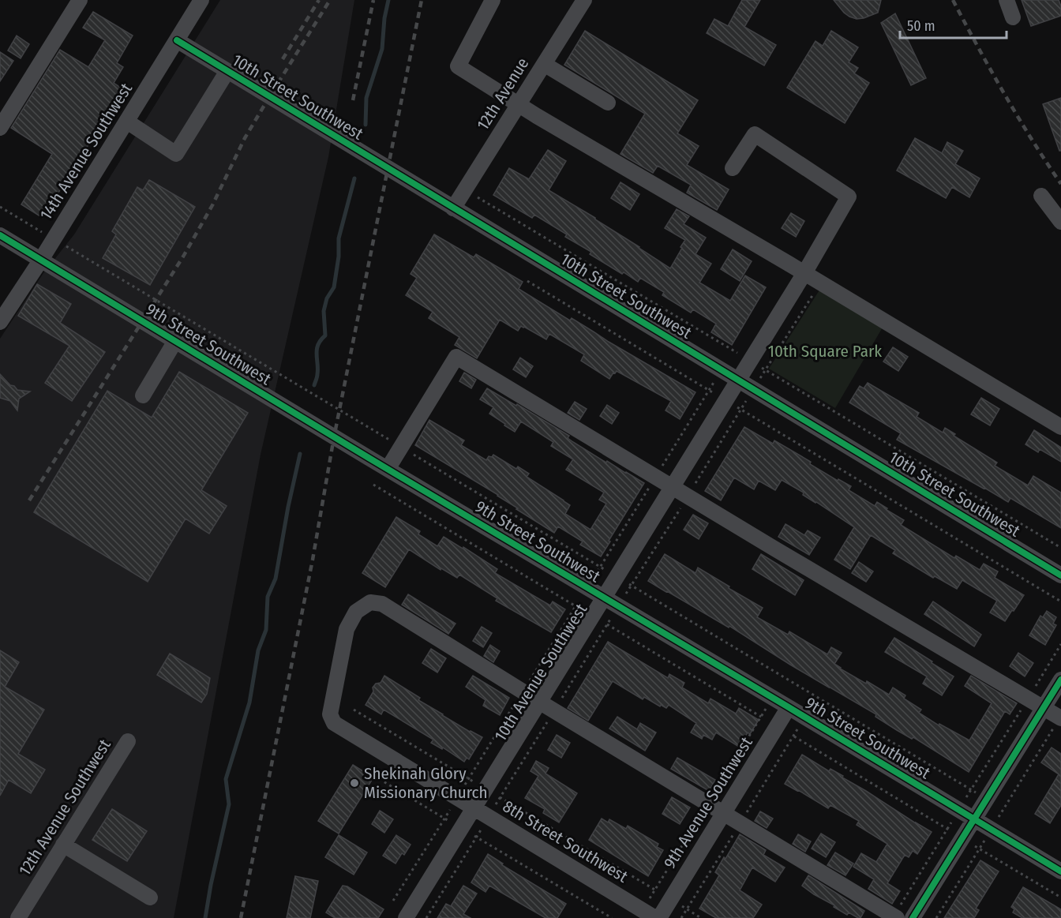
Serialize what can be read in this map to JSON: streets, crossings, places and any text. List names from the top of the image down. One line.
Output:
{"streets":{"street":["12th Avenue","10th Street Southwest","14th Avenue Southwest","9th Street Southwest","10th Avenue Southwest","9th Avenue Southwest","12th Avenue Southwest","8th Street Southwest"]},"crossings":[["12th Avenue","10th Street Southwest"],["10th Street Southwest","14th Avenue Southwest"],["10th Street Southwest","10th Avenue Southwest"],["14th Avenue Southwest","9th Street Southwest"],["9th Street Southwest","10th Avenue Southwest"],["9th Street Southwest","9th Avenue Southwest"],["10th Avenue Southwest","8th Street Southwest"],["9th Avenue Southwest","8th Street Southwest"]],"parks":["10th Square Park"],"places":["Shekinah Glory Missionary Church"],"scale_bar":"50 m"}
